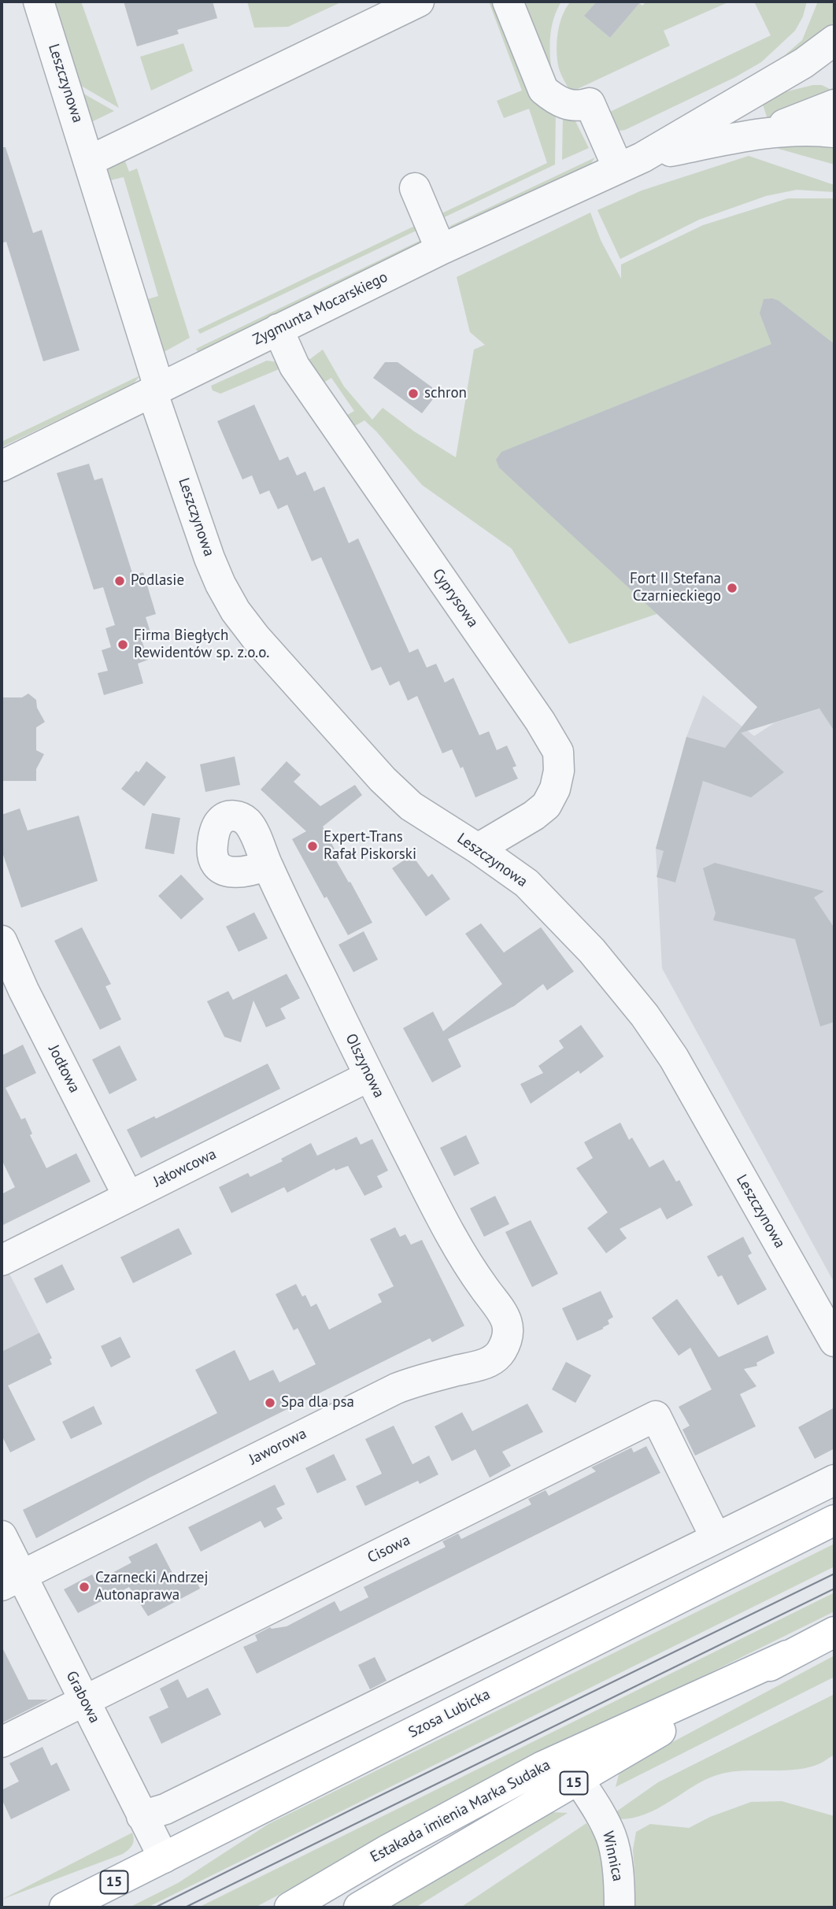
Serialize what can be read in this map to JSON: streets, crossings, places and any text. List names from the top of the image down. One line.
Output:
{"streets":{"main road":["Szosa Lubicka","15","Estakada imienia Marka Sudaka"],"street":["Leszczynowa","Zygmunta Mocarskiego","Cyprysowa","Olszynowa","Jodłowa","Jałowcowa","Jaworowa","Cisowa","Grabowa","Winnica"]},"crossings":[["Leszczynowa","Zygmunta Mocarskiego"],["Leszczynowa","Cyprysowa"],["Zygmunta Mocarskiego","Cyprysowa"],["Olszynowa","Jałowcowa"],["Olszynowa","Jaworowa"],["Jodłowa","Jałowcowa"],["Jaworowa","Grabowa"],["Cisowa","Grabowa"],["Grabowa","Szosa Lubicka"],["15","Estakada imienia Marka Sudaka"],["15","Winnica"]],"places":["schron","Podlasie","Fort II Stefana Czarnieckiego","Firma Biegłych Rewidentów sp. z.o.o.","Expert-Trans Rafał Piskorski","Spa dla psa","Czarnecki Andrzej Autonaprawa"]}
